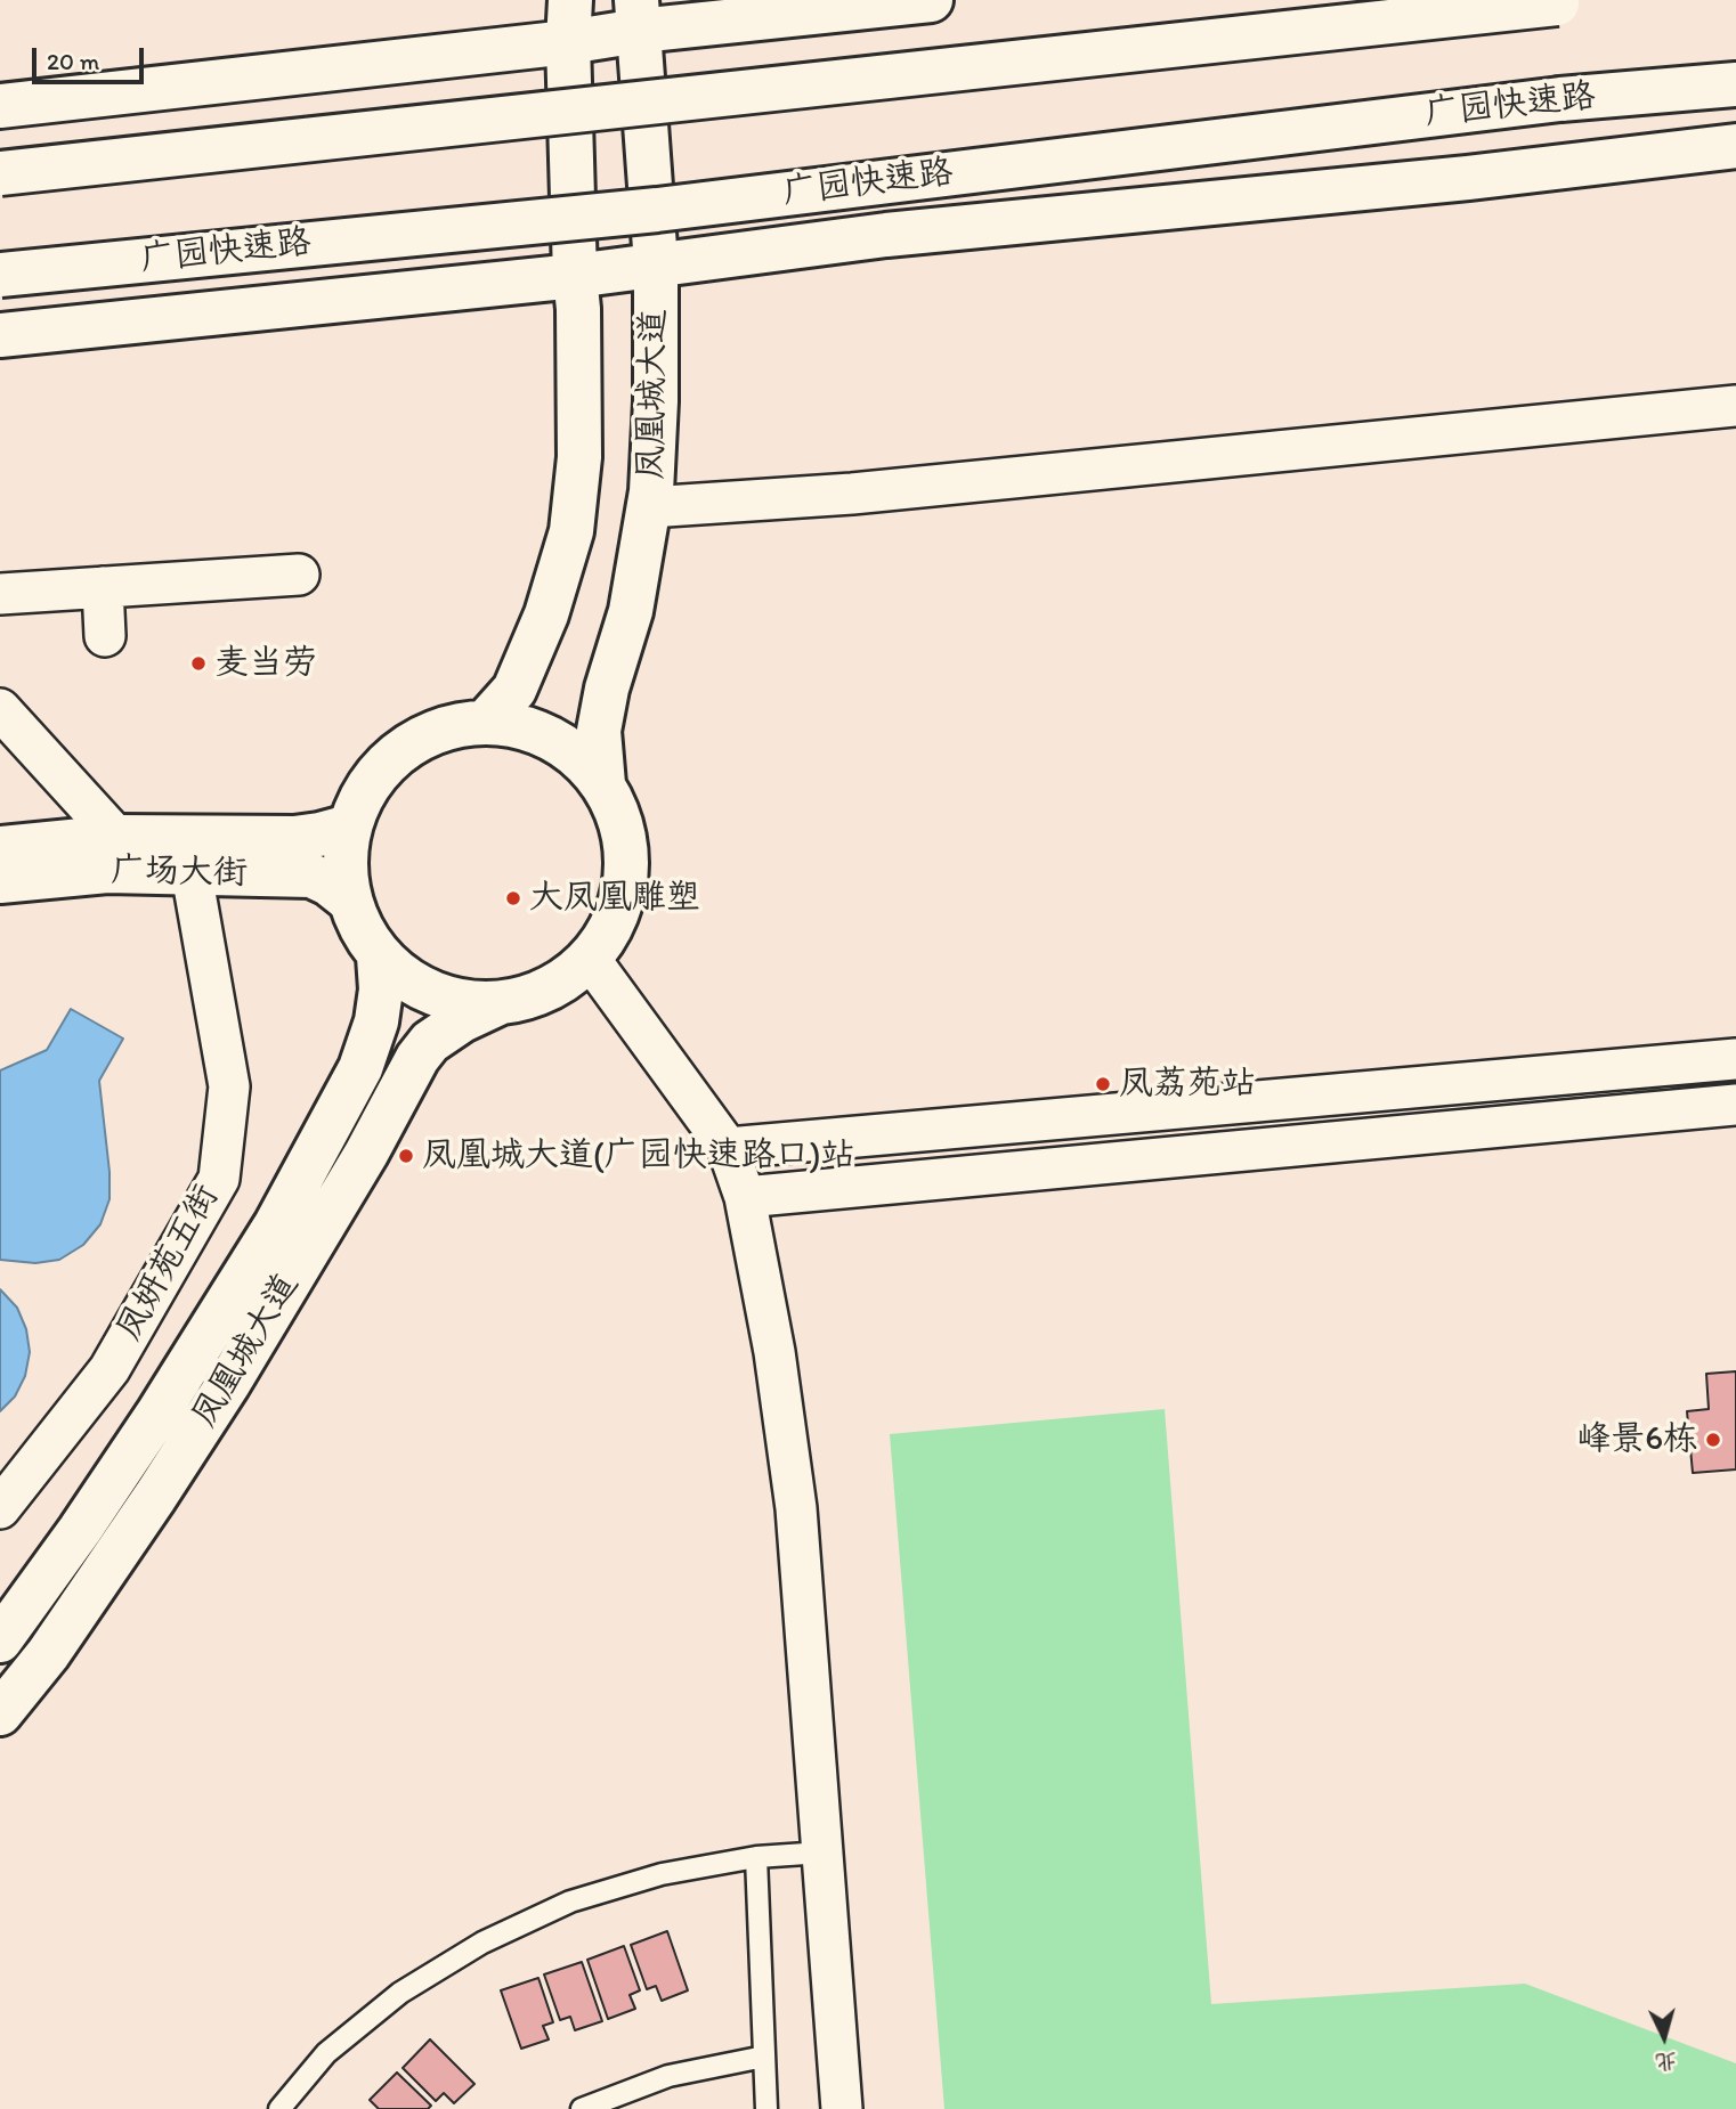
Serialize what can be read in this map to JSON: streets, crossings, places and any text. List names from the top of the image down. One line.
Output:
{"streets":{"main road":["广园快速路","凤凰城大道","广场大街"],"street":["凤妍苑五街"]},"crossings":[["凤凰城大道","广场大街"],["广场大街","凤妍苑五街"]],"places":["麦当劳","大凤凰雕塑","凤荔苑站","凤凰城大道(广园快速路口)站","峰景6栋"],"scale_bar":"20 m","north":"bottom"}
